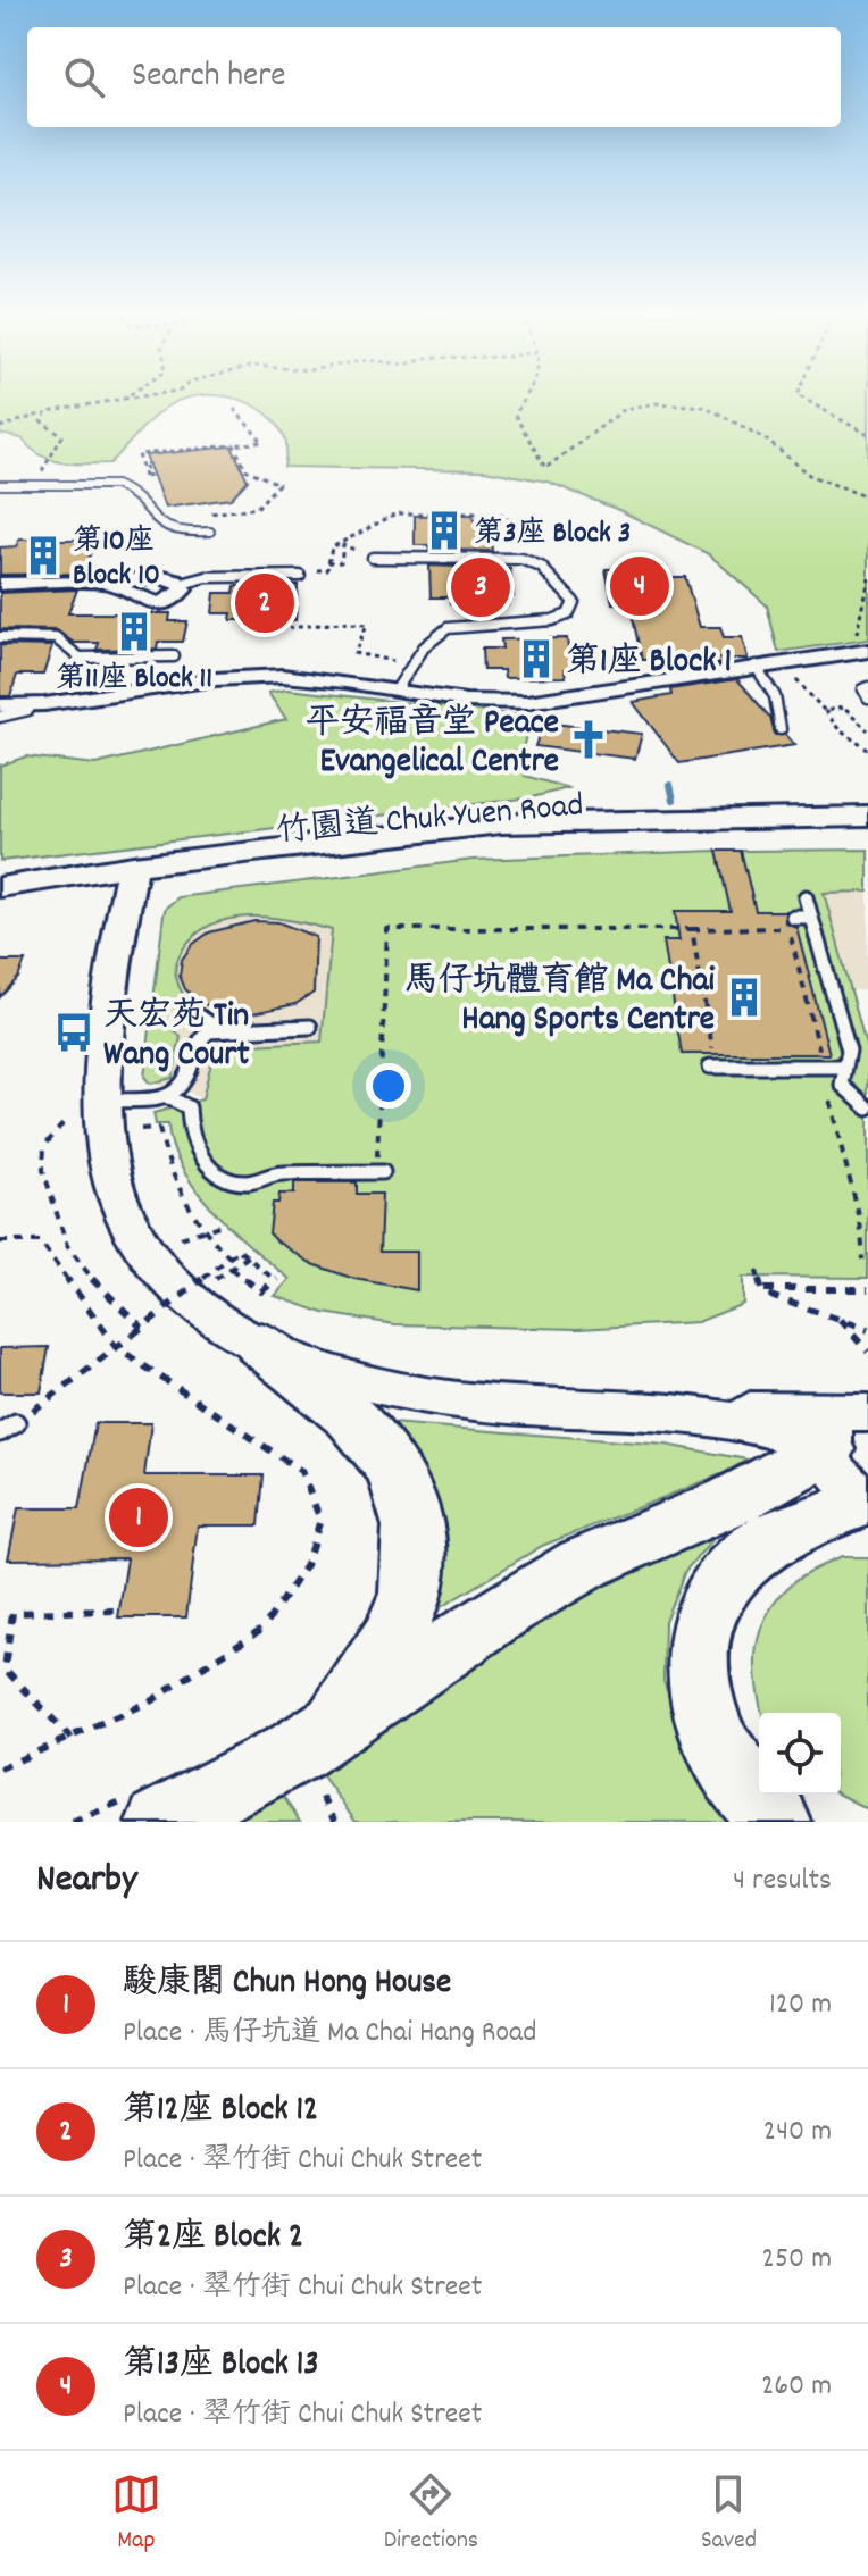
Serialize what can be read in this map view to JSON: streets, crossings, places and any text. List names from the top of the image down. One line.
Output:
{"streets":{"main road":["竹園道 Chuk Yuen Road"]},"places":{"building":["第3座 Block 3","第10座 Block 10","第11座 Block 11","第1座 Block 1","馬仔坑體育館 Ma Chai Hang Sports Centre"],"church":["平安福音堂 Peace Evangelical Centre"],"bus stop":["天宏苑 Tin Wang Court"]},"page":{"search":"Search here","pins":["4","3","2","1"],"heading":["Nearby","4 results"],"list":[{"mark":"1","name":"駿康閣 Chun Hong House","note":"Place · 馬仔坑道 Ma Chai Hang Road","value":"120 m"},{"mark":"2","name":"第12座 Block 12","note":"Place · 翠竹街 Chui Chuk Street","value":"240 m"},{"mark":"3","name":"第2座 Block 2","note":"Place · 翠竹街 Chui Chuk Street","value":"250 m"},{"mark":"4","name":"第13座 Block 13","note":"Place · 翠竹街 Chui Chuk Street","value":"260 m"}],"nav":["Map","Directions","Saved"]}}
